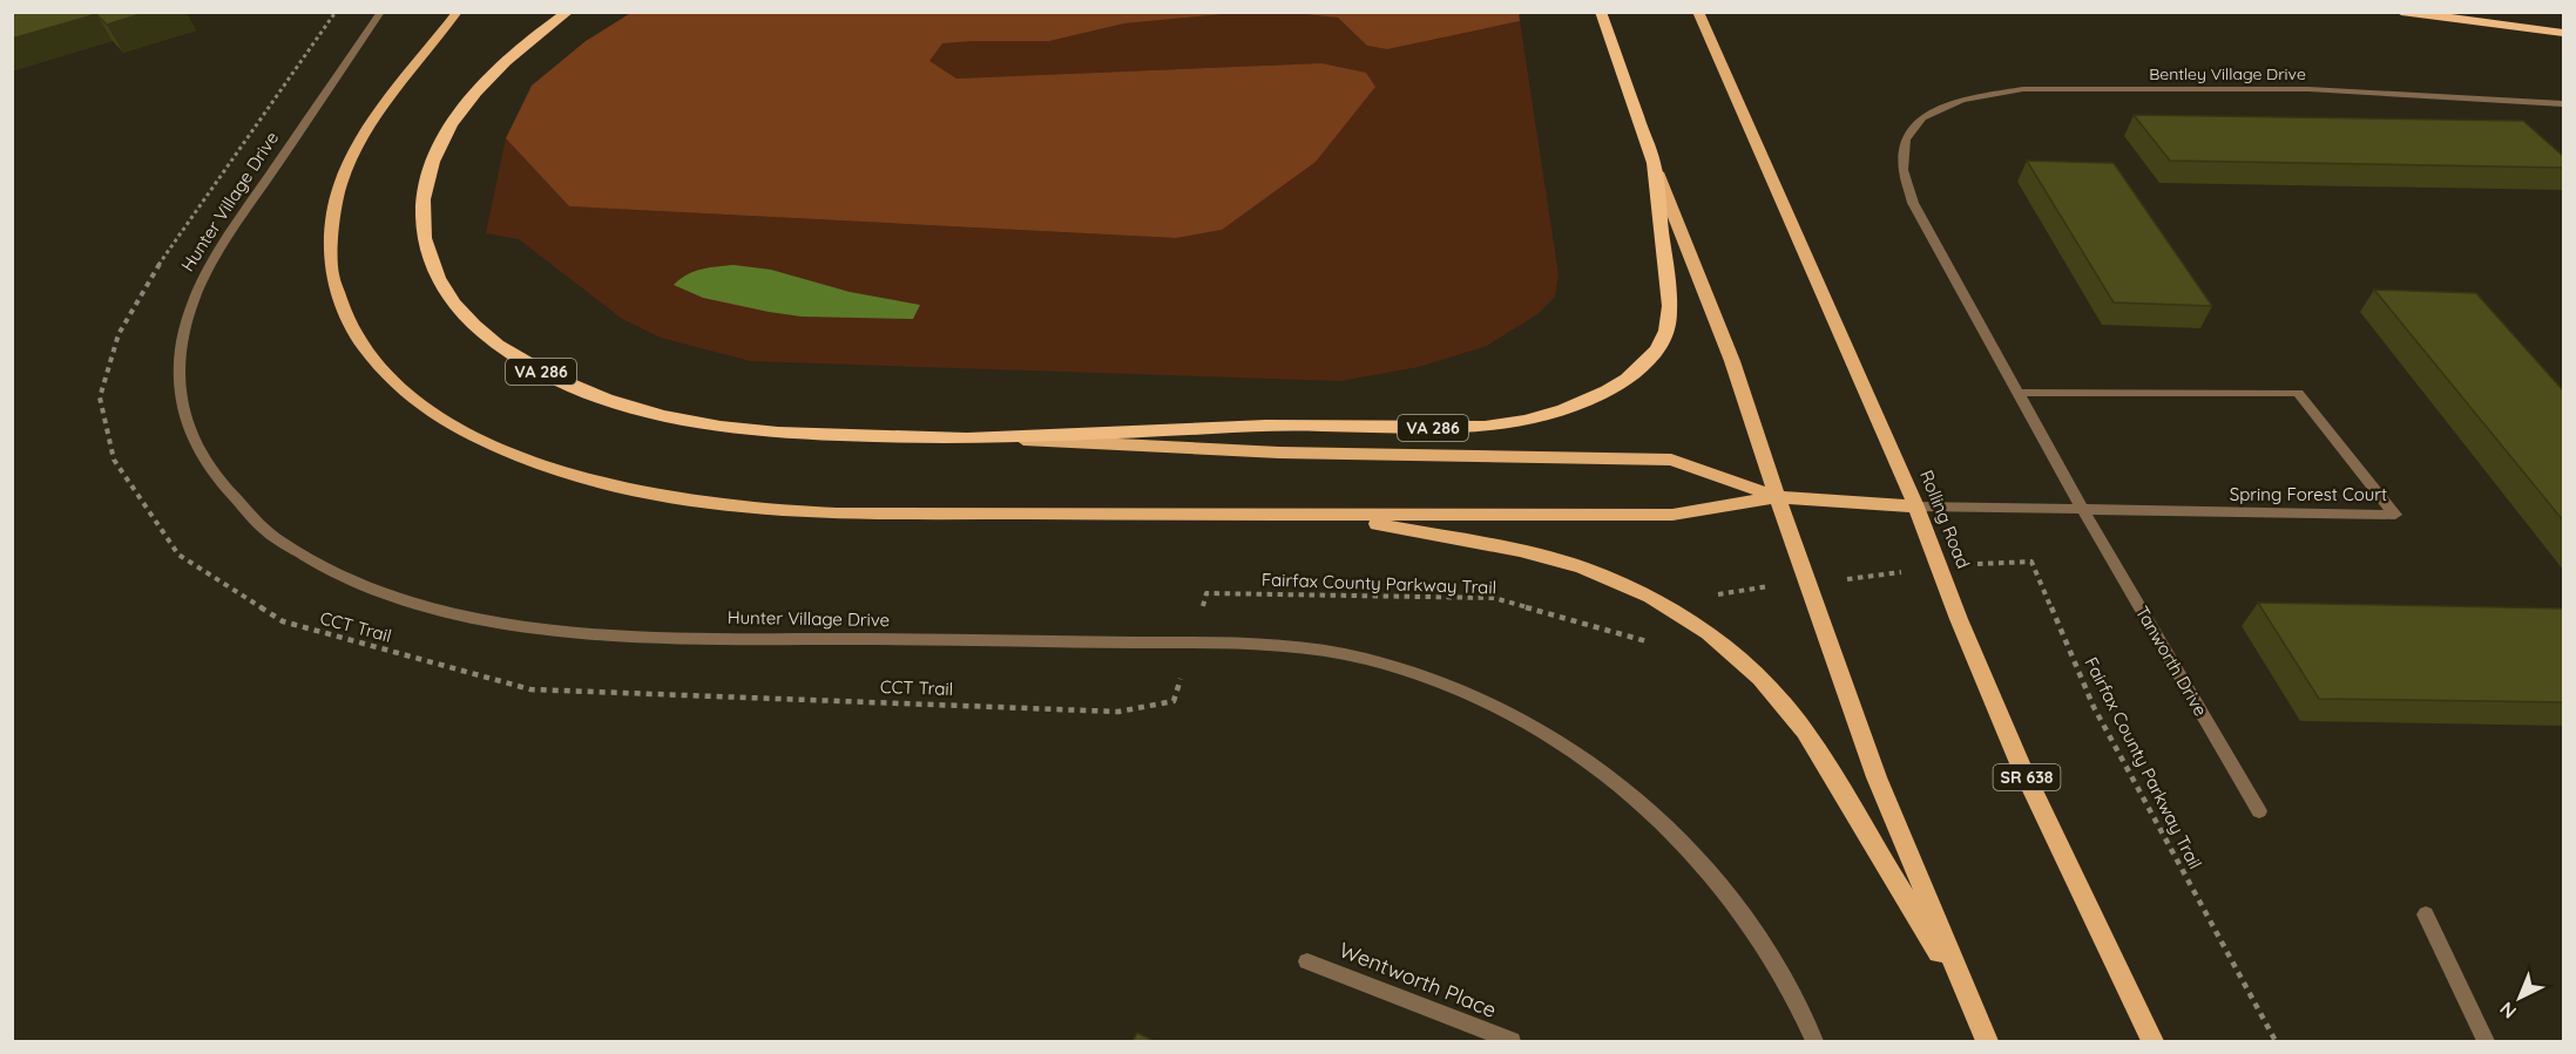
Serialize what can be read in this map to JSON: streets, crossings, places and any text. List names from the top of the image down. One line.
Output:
{"streets":{"highway":["VA 286"],"main road":["Rolling Road","SR 638"],"street":["Bentley Village Drive","Hunter Village Drive","Spring Forest Court","Tanworth Drive","Wentworth Place"],"path":["Fairfax County Parkway Trail","CCT Trail"]},"crossings":[["Bentley Village Drive","Spring Forest Court"],["Spring Forest Court","Rolling Road"],["Spring Forest Court","Tanworth Drive"],["Rolling Road","Fairfax County Parkway Trail"]],"north":"bottom left"}
